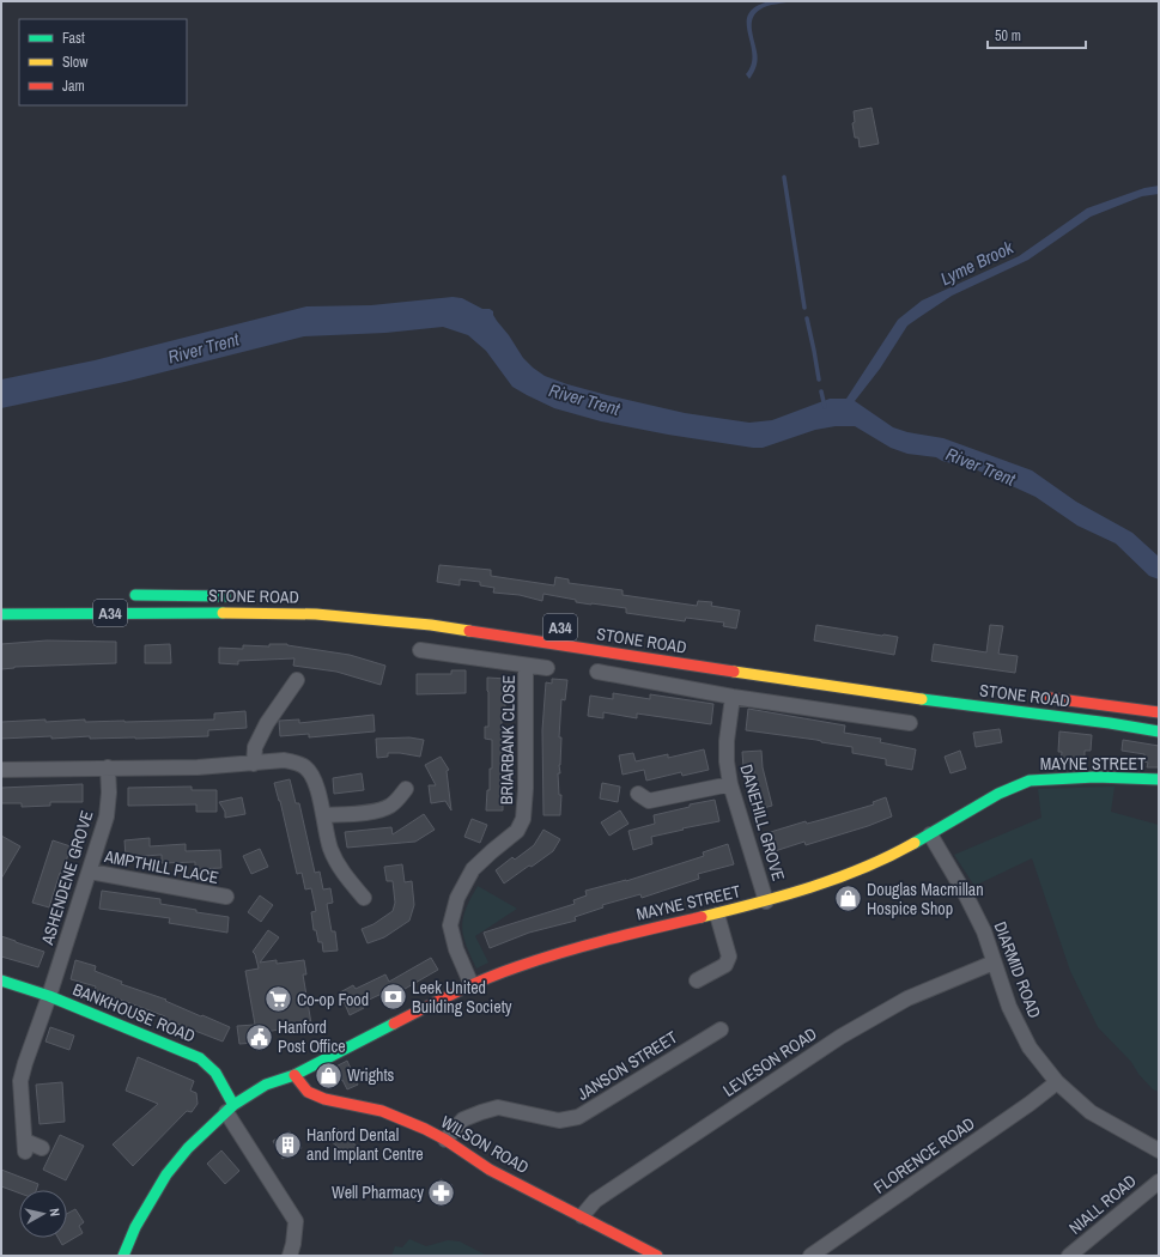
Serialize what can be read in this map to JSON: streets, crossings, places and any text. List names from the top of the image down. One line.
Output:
{"streets":{"main road":["STONE ROAD","A34","MAYNE STREET","BANKHOUSE ROAD","WILSON ROAD"],"street":["BRIARBANK CLOSE","DANEHILL GROVE","AMPTHILL PLACE","ASHENDENE GROVE","DIARMID ROAD","LEVESON ROAD","JANSON STREET","FLORENCE ROAD","NIALL ROAD"]},"crossings":[["BRIARBANK CLOSE","MAYNE STREET"],["MAYNE STREET","DANEHILL GROVE"],["MAYNE STREET","DIARMID ROAD"],["MAYNE STREET","BANKHOUSE ROAD"],["MAYNE STREET","WILSON ROAD"],["AMPTHILL PLACE","ASHENDENE GROVE"],["ASHENDENE GROVE","BANKHOUSE ROAD"],["DIARMID ROAD","LEVESON ROAD"],["DIARMID ROAD","FLORENCE ROAD"],["LEVESON ROAD","WILSON ROAD"],["JANSON STREET","WILSON ROAD"]],"water":["Lyme Brook","River Trent"],"places":{"shop":["Douglas Macmillan Hospice Shop","Wrights"],"bank":["Leek United Building Society"],"supermarket":["Co-op Food"],"public building":["Hanford Post Office"],"building":["Hanford Dental and Implant Centre"],"pharmacy":["Well Pharmacy"]},"legend":["Fast","Slow","Jam"],"scale_bar":"50 m","north":"right"}
